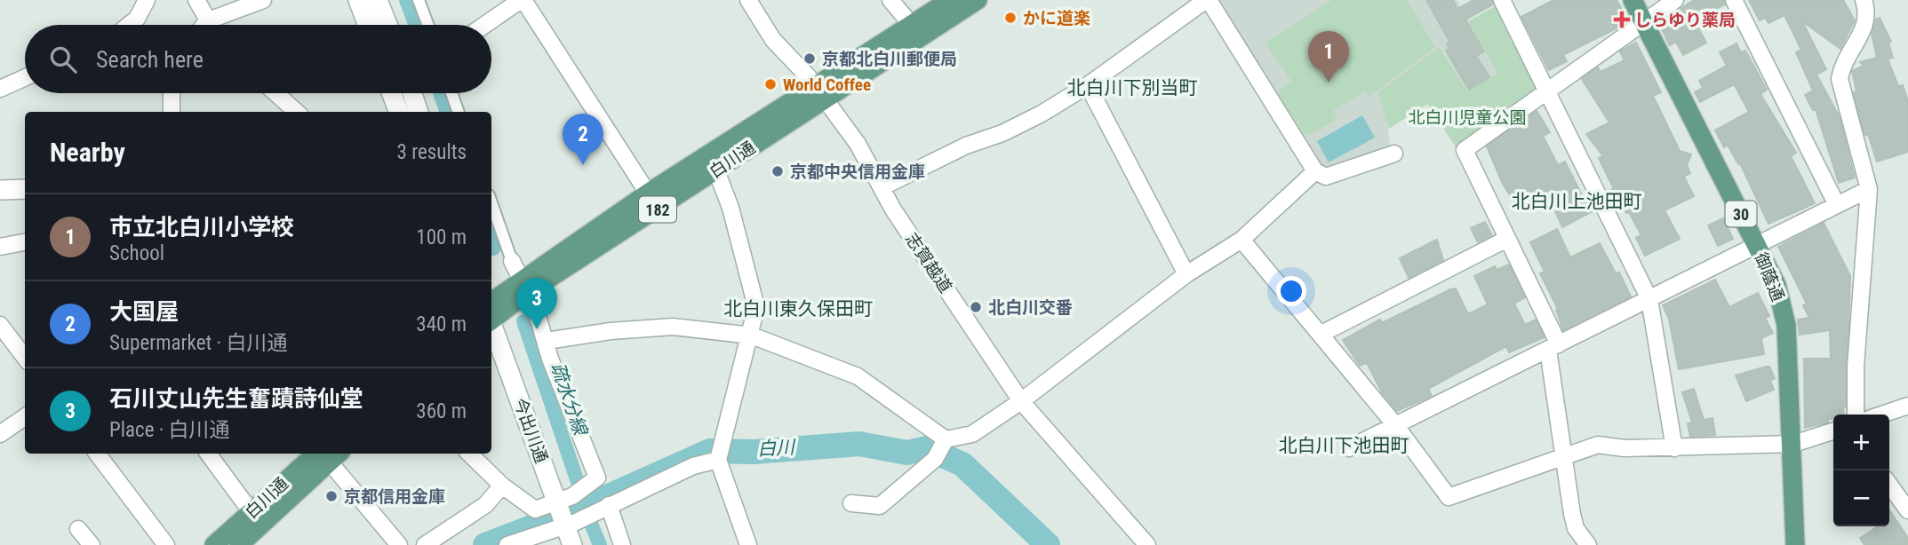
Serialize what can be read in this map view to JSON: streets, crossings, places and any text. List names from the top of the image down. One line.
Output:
{"streets":{"main road":["白川通","182","30","御蔭通","今出川通"],"street":["志賀越道"]},"crossings":[["白川通","志賀越道"]],"districts":["北白川下別当町","北白川上池田町","北白川東久保田町","北白川下池田町"],"water":["疏水分線","白川"],"parks":["北白川児童公園"],"places":{"other":["かに道楽","京都北白川郵便局","World Coffee","京都中央信用金庫","北白川交番","京都信用金庫"],"health":["しらゆり薬局"]},"page":{"search":"Search here","pins":["1","2","3"],"heading":["Nearby","3 results"],"list":[{"mark":"1","name":"市立北白川小学校","note":"School","value":"100 m"},{"mark":"2","name":"大国屋","note":"Supermarket · 白川通","value":"340 m"},{"mark":"3","name":"石川丈山先生奮蹟詩仙堂","note":"Place · 白川通","value":"360 m"}],"map_buttons":["+","−"]}}
